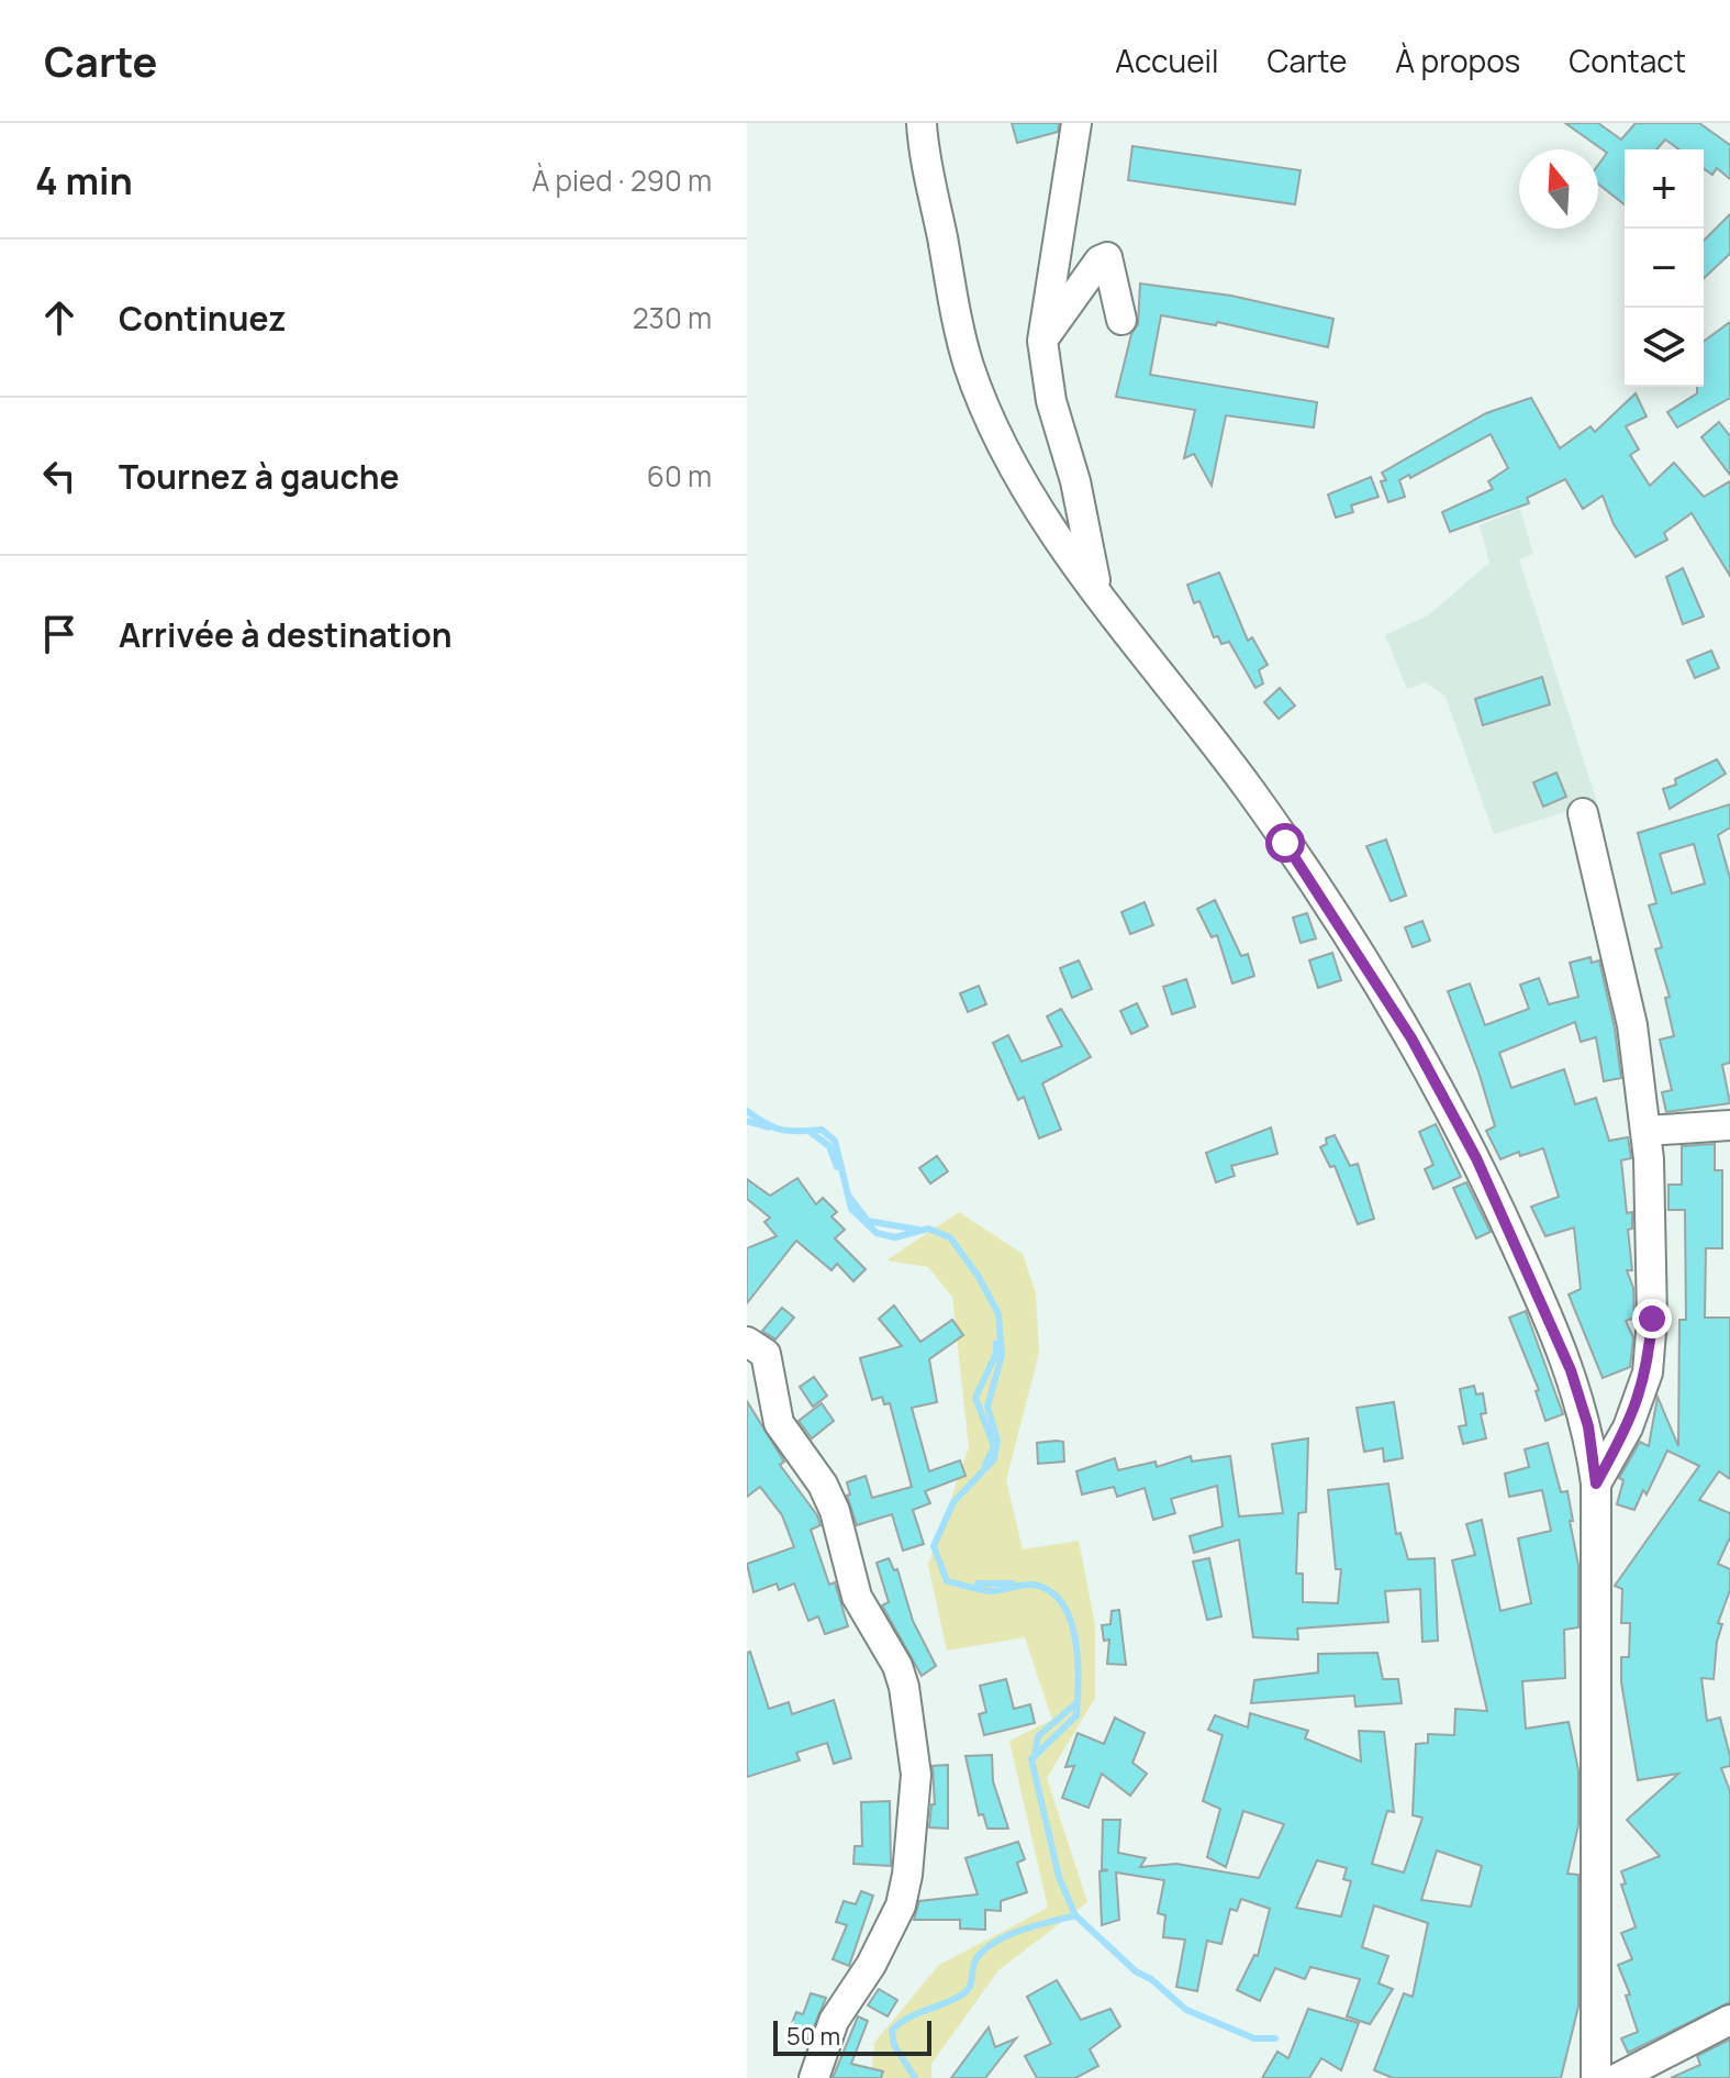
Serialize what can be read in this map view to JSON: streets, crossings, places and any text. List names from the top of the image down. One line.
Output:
{"scale_bar":"50 m","north":"top","page":{"header":"Carte","nav":["Accueil","Carte","À propos","Contact"],"heading":["4 min","À pied · 290 m"],"map_buttons":["+","−"],"list":[["Continuez","230 m"],["Tournez à gauche","60 m"],"Arrivée à destination"],"scale":"50 m"}}
